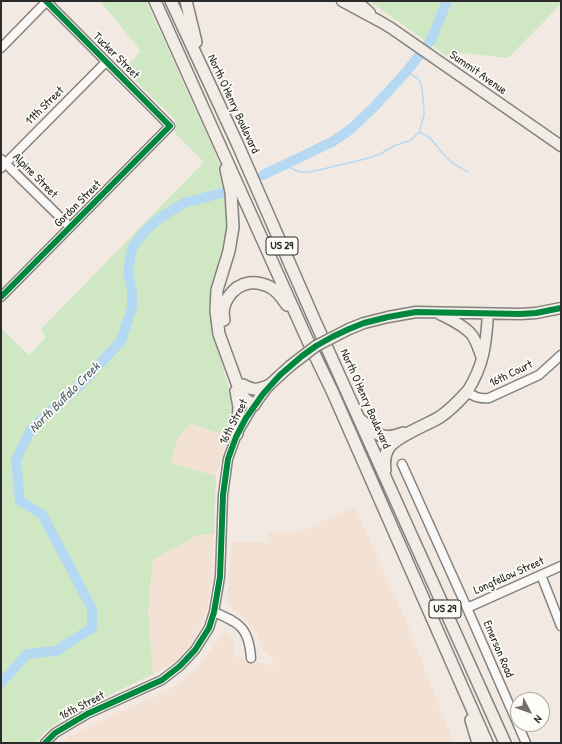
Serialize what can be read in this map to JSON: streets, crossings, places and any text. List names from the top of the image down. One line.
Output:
{"streets":{"highway":["North O'Henry Boulevard","US 29"],"main road":["Summit Avenue","16th Street"],"street":["Tucker Street","11th Street","Alpine Street","Gordon Street","16th Court","Longfellow Street","Emerson Road"]},"crossings":[["Tucker Street","11th Street"],["Tucker Street","Gordon Street"],["11th Street","Alpine Street"],["Alpine Street","Gordon Street"],["Longfellow Street","Emerson Road"]],"water":["North Buffalo Creek"],"north":"bottom right"}
